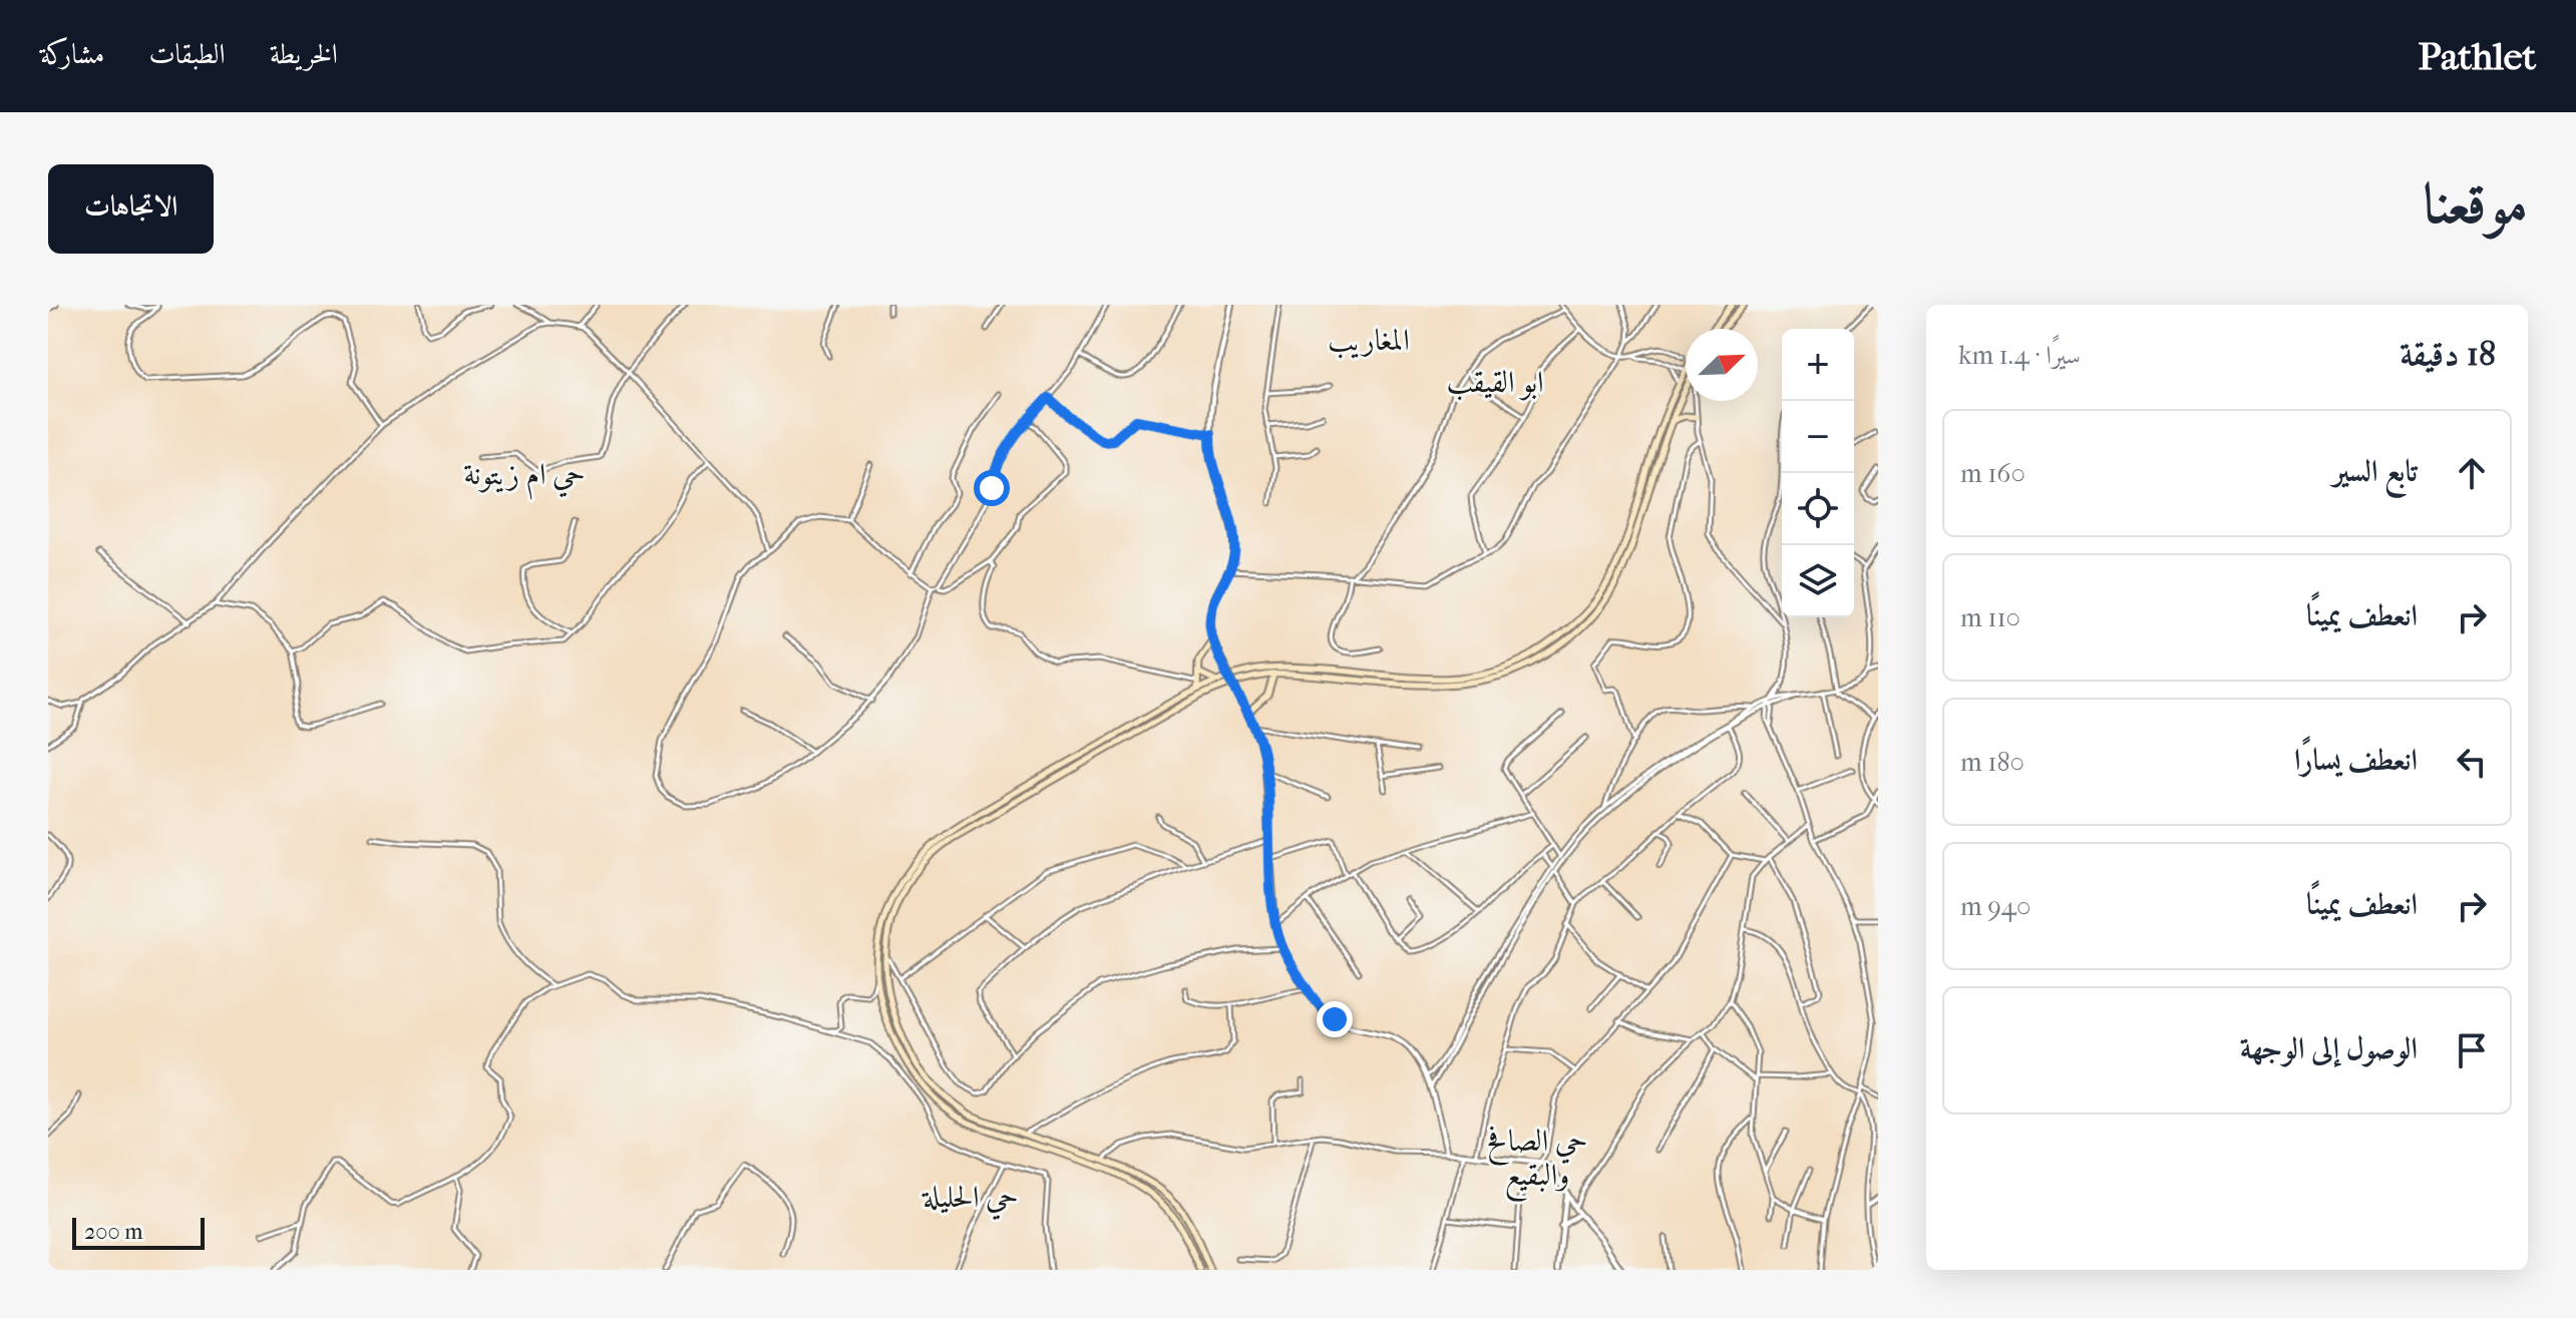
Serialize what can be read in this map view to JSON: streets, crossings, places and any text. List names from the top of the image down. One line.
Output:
{"districts":["المغاريب","ابو القيقب","حي ام زيتونة","حي الصافح والبقيع","حي الحليلة"],"scale_bar":"200 m","north":"top right","page":{"header":"Pathlet","nav":["الخريطة","الطبقات","مشاركة"],"title":"موقعنا","buttons":"الاتجاهات","heading":["18 دقيقة","سيرًا · 1.4 km"],"map_buttons":["+","−"],"list":[["تابع السير","160 m"],["انعطف يمينًا","110 m"],["انعطف يسارًا","180 m"],["انعطف يمينًا","940 m"],"الوصول إلى الوجهة"],"scale":"200 m"}}
